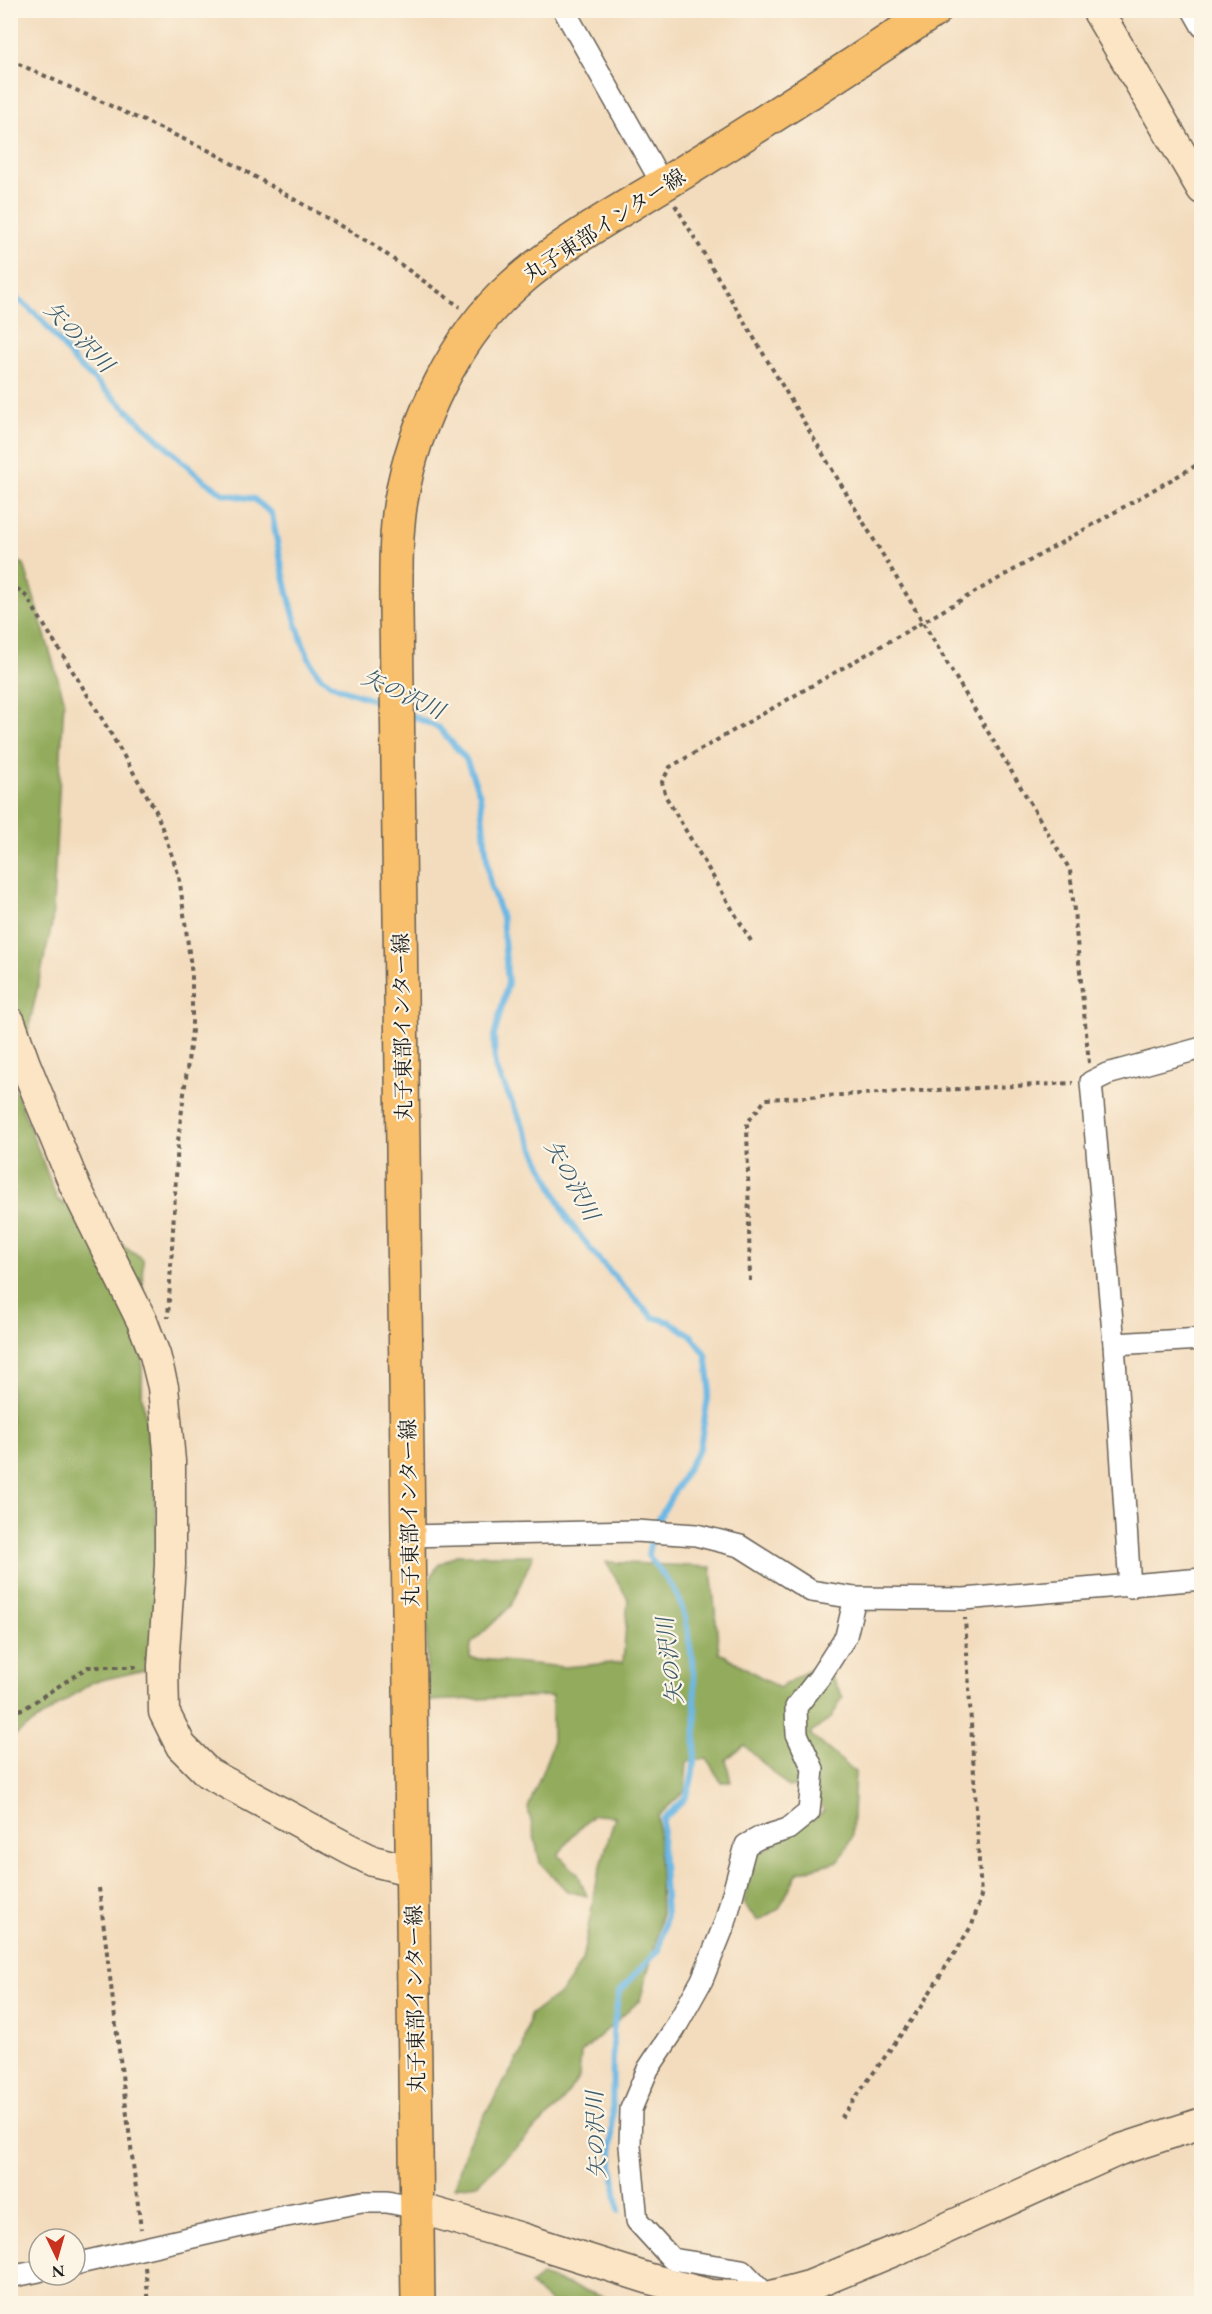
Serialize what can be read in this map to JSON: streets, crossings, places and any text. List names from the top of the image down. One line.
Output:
{"streets":{"main road":["丸子東部インター線"]},"water":["矢の沢川"],"north":"bottom"}
